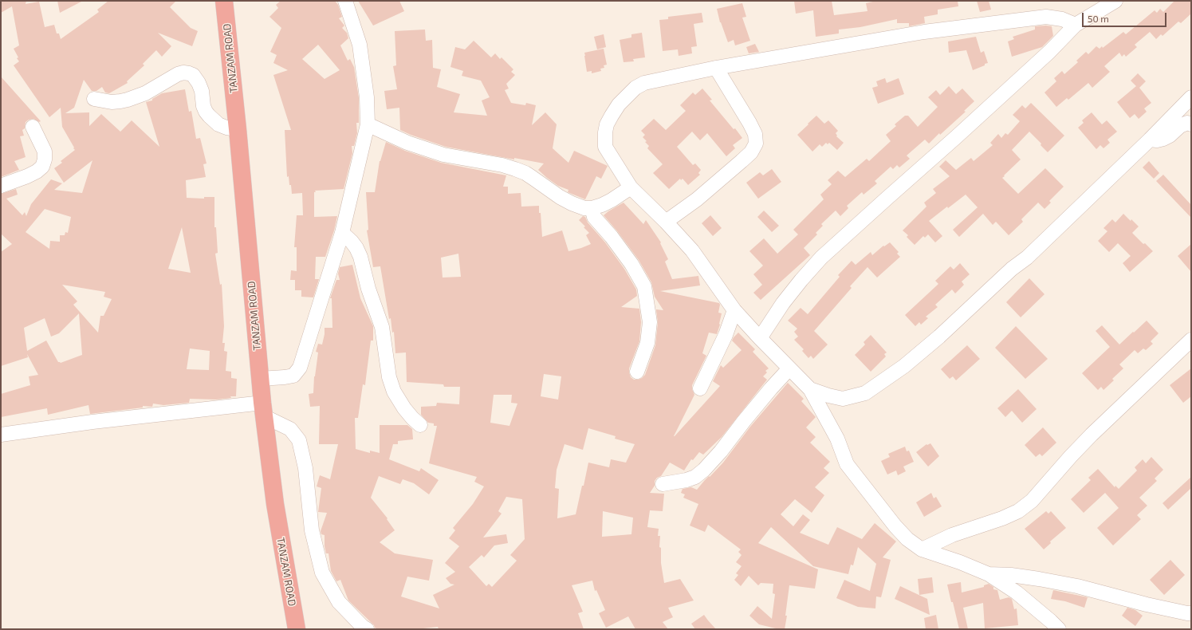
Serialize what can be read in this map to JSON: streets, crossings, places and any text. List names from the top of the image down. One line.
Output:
{"streets":{"highway":["TANZAM ROAD"]},"scale_bar":"50 m"}
